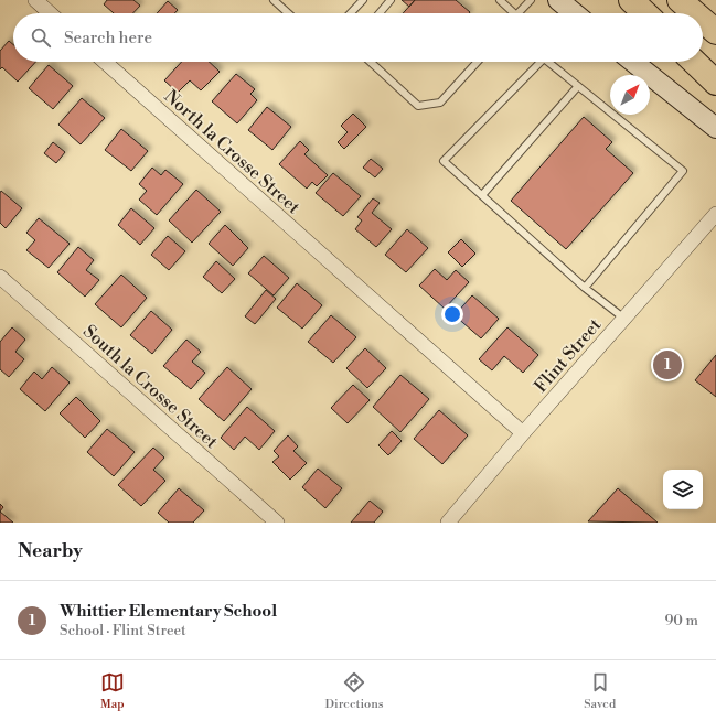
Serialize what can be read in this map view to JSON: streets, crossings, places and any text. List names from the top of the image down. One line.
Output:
{"streets":{"street":["North la Crosse Street","Flint Street","South la Crosse Street"]},"crossings":[["North la Crosse Street","Flint Street"]],"north":"top right","page":{"search":"Search here","pins":"1","heading":"Nearby","list":[{"mark":"1","name":"Whittier Elementary School","note":"School · Flint Street","value":"90 m"}],"nav":["Map","Directions","Saved"]}}
